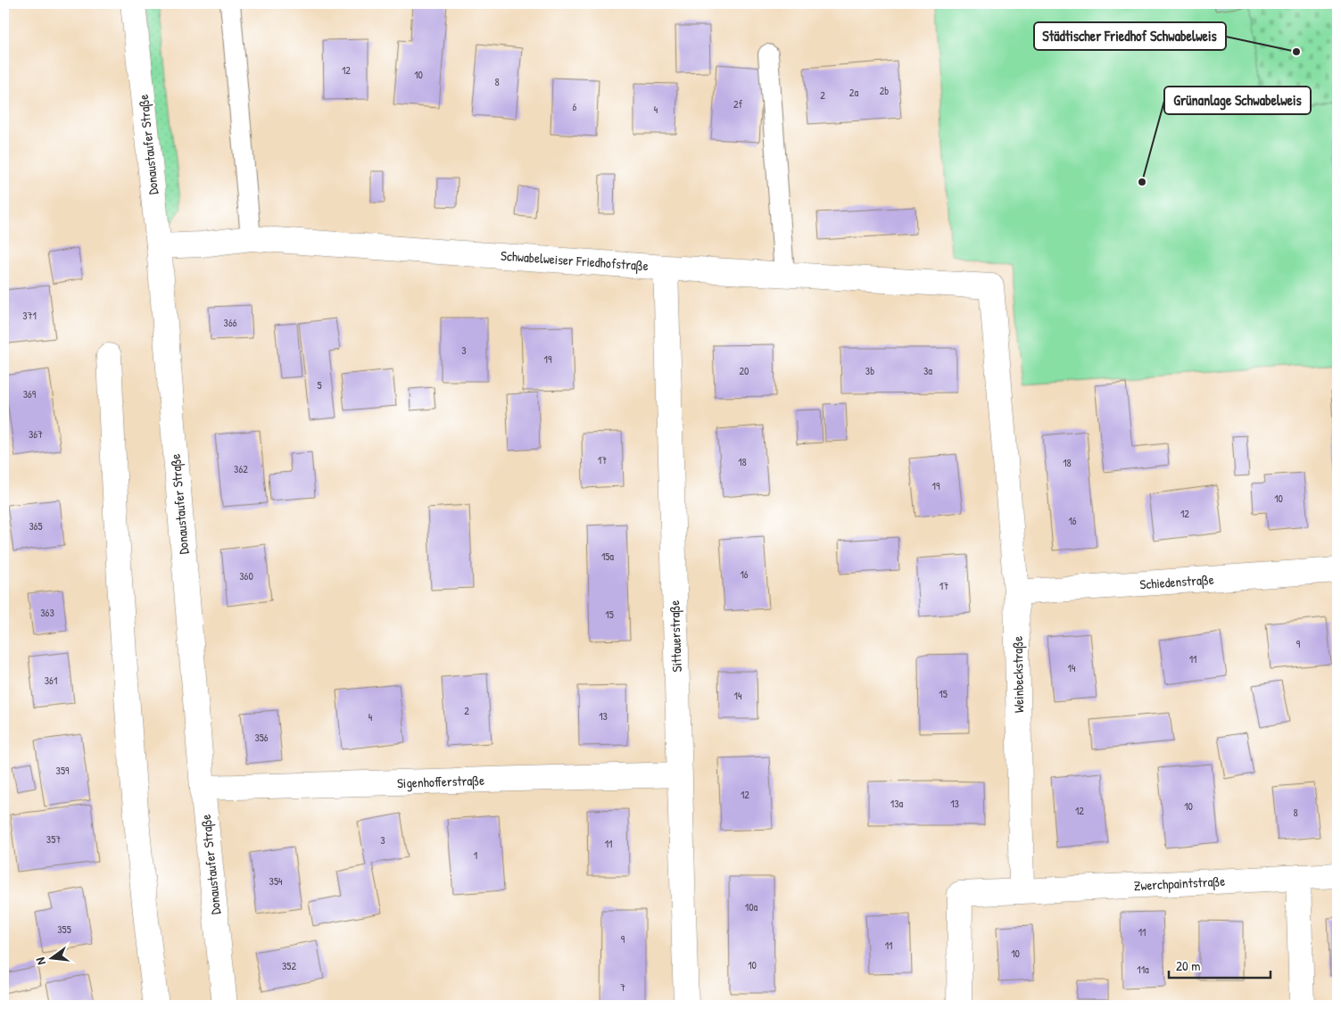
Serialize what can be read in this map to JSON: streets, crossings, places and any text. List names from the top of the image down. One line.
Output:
{"streets":{"street":["Donaustaufer Straße","Schwabelweiser Friedhofstraße","Schiedenstraße","Sittauerstraße","Weinbeckstraße","Sigenhofferstraße","Zwerchpaintstraße"]},"crossings":[["Donaustaufer Straße","Schwabelweiser Friedhofstraße"],["Donaustaufer Straße","Sigenhofferstraße"],["Schwabelweiser Friedhofstraße","Sittauerstraße"],["Schwabelweiser Friedhofstraße","Weinbeckstraße"],["Schiedenstraße","Weinbeckstraße"],["Sittauerstraße","Sigenhofferstraße"],["Weinbeckstraße","Zwerchpaintstraße"]],"places":["Städtischer Friedhof Schwabelweis","Grünanlage Schwabelweis"],"house_numbers":["12","10","8","2b","2a","2","2f","6","4","371","366","3","19","20","3b","3a","5","369","367","17","18","18","362","19","10","12","16","365","15a","16","360","17","363","15","9","11","14","361","15","14","2","13","4","356","359","12","13a","13","10","12","8","357","3","11","1","354","10a","355","11","9","11","10","10","352","11a","7"],"scale_bar":"20 m","north":"left"}
